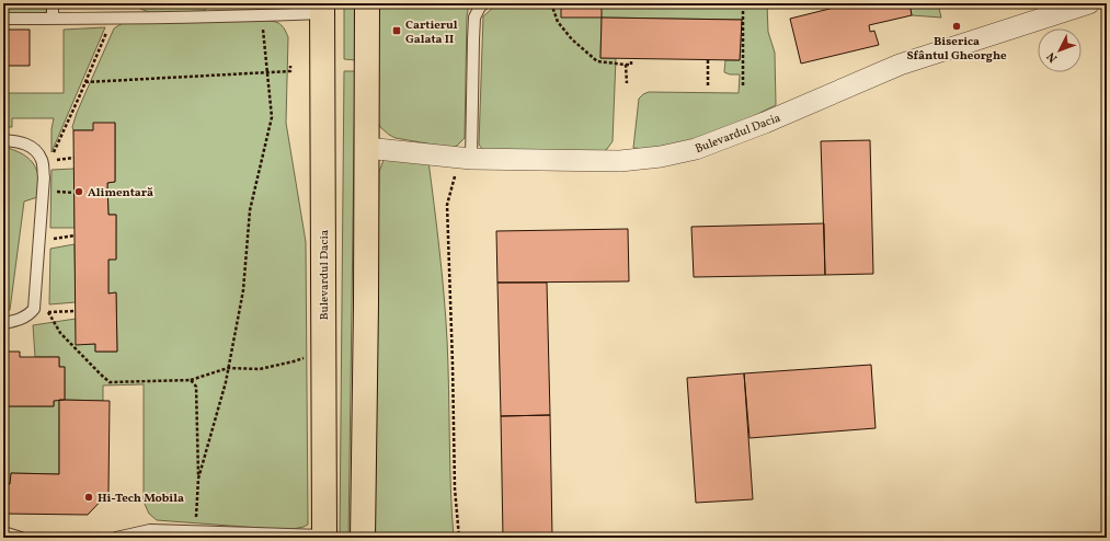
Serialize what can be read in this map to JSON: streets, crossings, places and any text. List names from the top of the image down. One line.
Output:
{"streets":{"main road":["Bulevardul Dacia"]},"places":{"other":["Biserica Sfântul Gheorghe","Alimentară","Hi-Tech Mobila"],"transit":["Cartierul Galata II"]},"north":"bottom left"}
